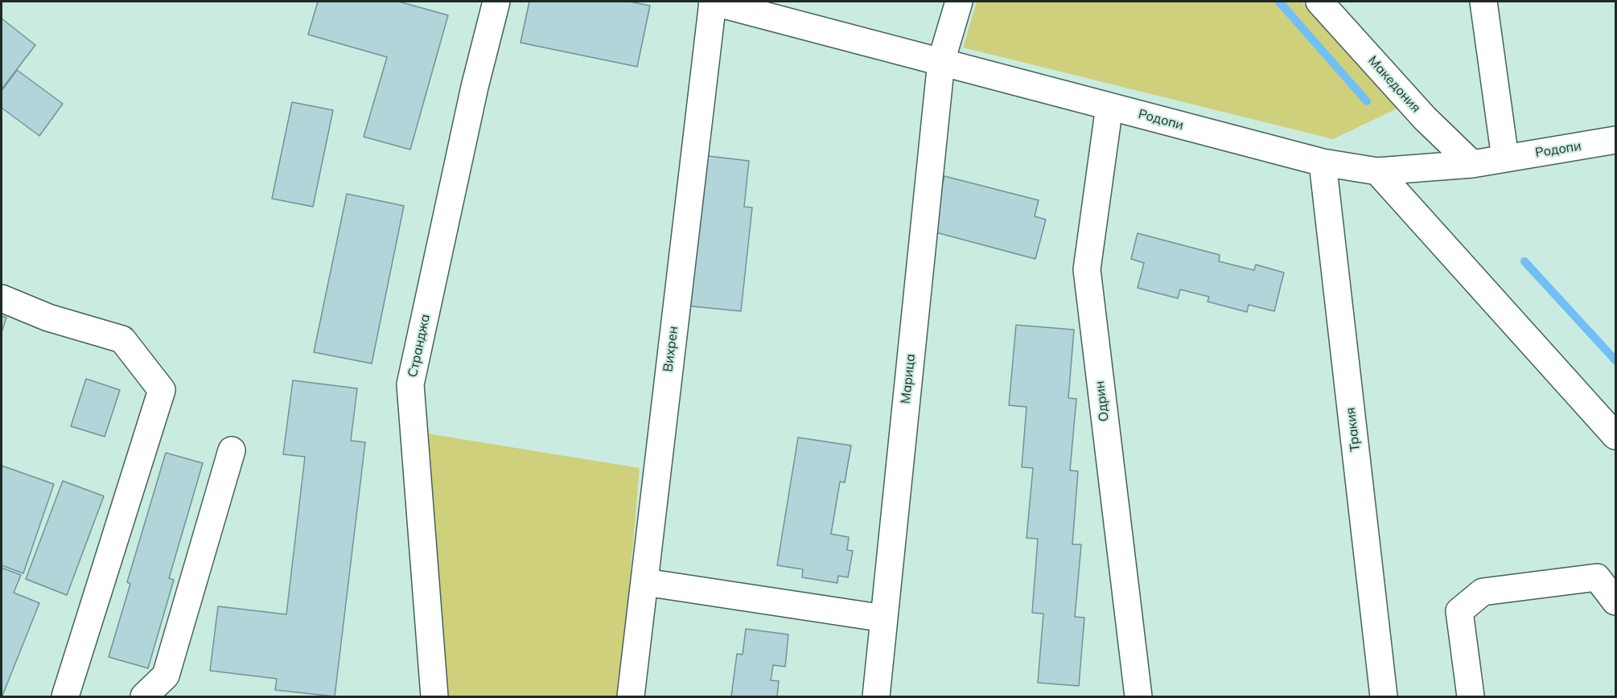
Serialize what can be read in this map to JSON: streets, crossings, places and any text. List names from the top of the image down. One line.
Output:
{"streets":{"street":["Македония","Родопи","Странджа","Вихрен","Марица","Одрин","Тракия"]},"crossings":[["Македония","Родопи"],["Родопи","Вихрен"],["Родопи","Марица"],["Родопи","Одрин"],["Родопи","Тракия"]]}
